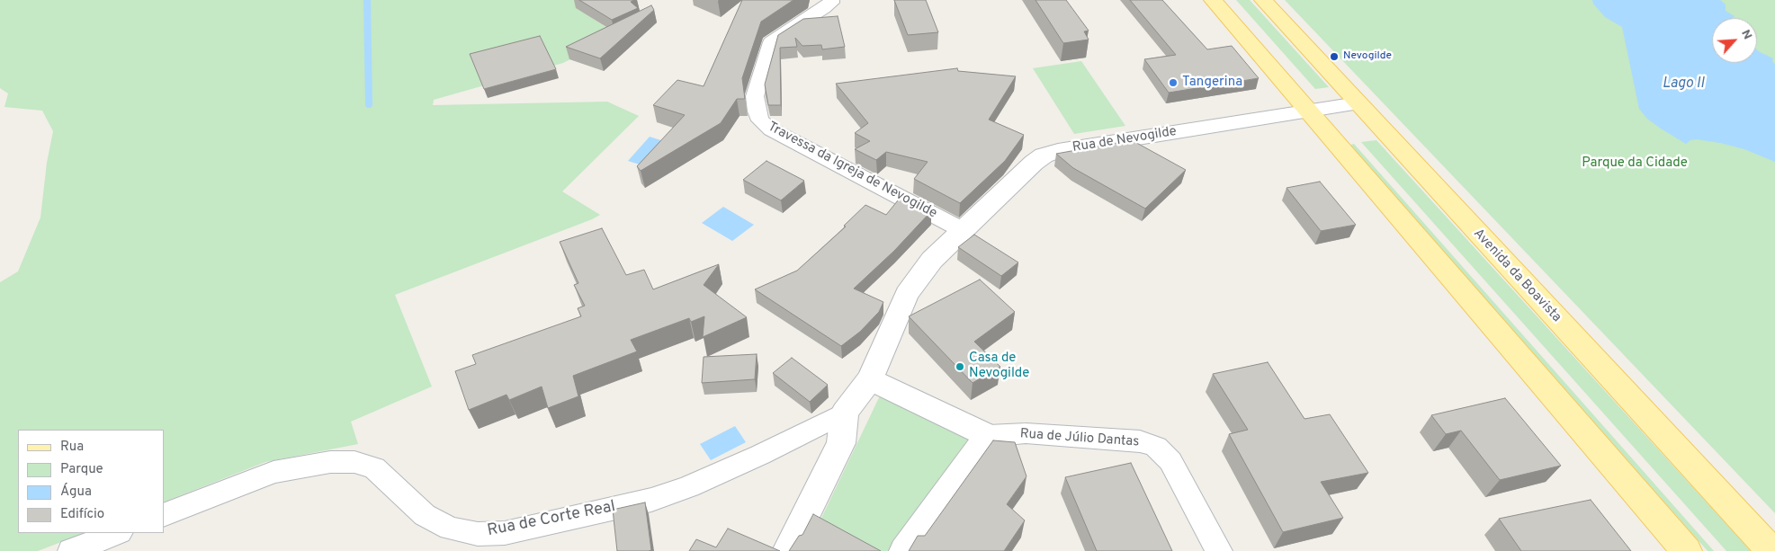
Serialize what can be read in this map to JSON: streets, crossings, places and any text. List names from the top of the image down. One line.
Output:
{"streets":{"main road":["Avenida da Boavista"],"street":["Rua de Nevogilde","Travessa da Igreja de Nevogilde","Rua de Júlio Dantas","Rua de Corte Real"]},"crossings":[["Rua de Nevogilde","Travessa da Igreja de Nevogilde"],["Rua de Nevogilde","Avenida da Boavista"],["Rua de Nevogilde","Rua de Corte Real"]],"water":["Lago II"],"parks":["Parque da Cidade"],"places":["Nevogilde","Tangerina","Casa de Nevogilde"],"legend":["Rua","Parque","Água","Edifício"],"north":"top right"}
